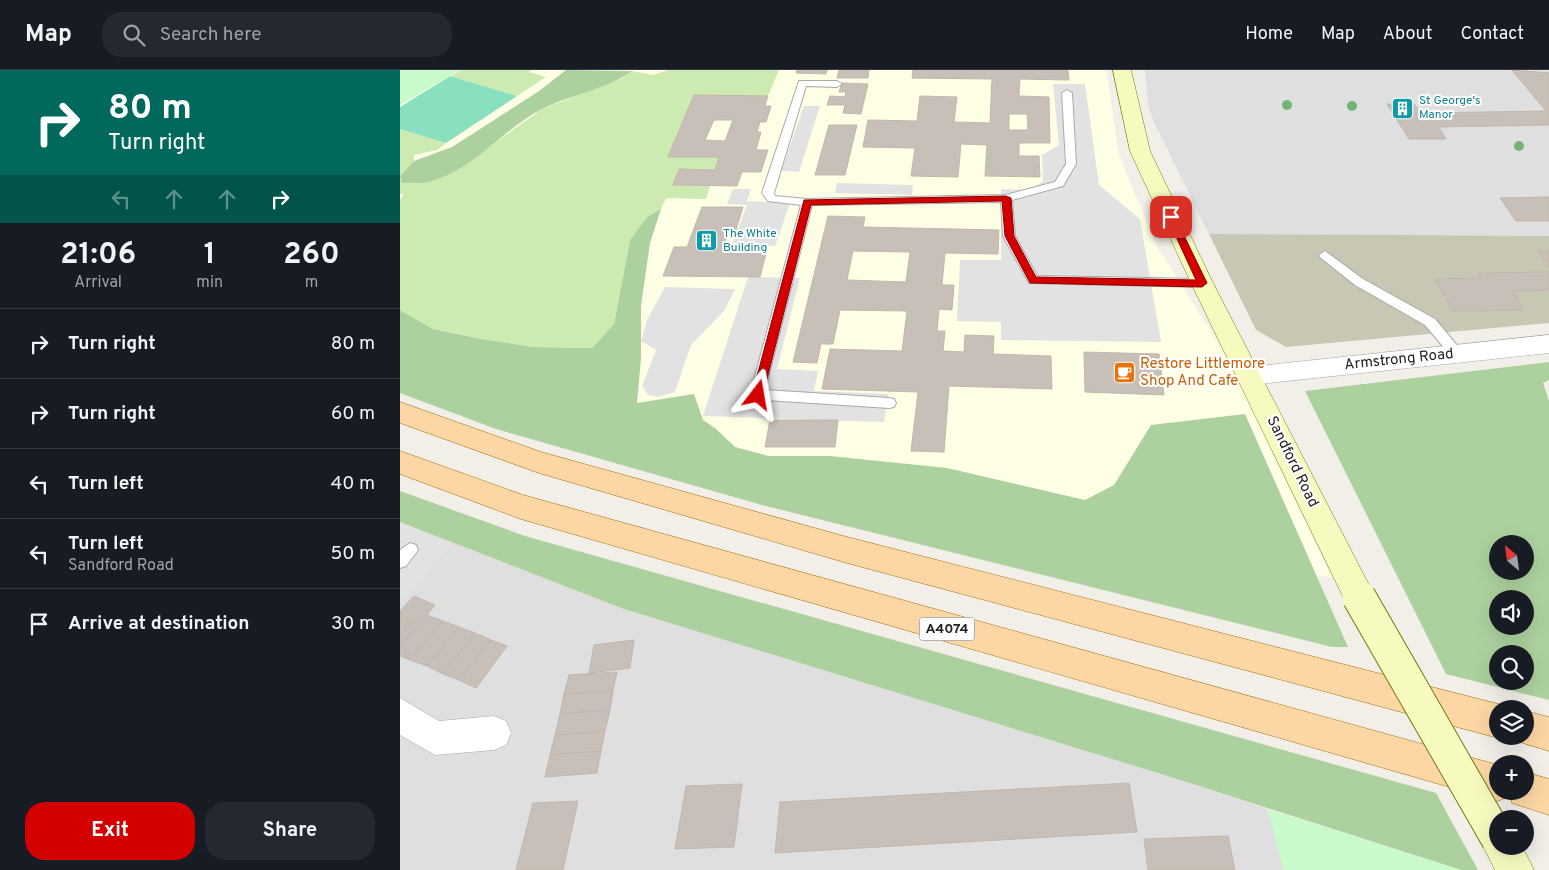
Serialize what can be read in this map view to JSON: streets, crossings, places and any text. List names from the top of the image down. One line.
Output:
{"streets":{"main road":["A4074"],"street":["Armstrong Road","Sandford Road"]},"crossings":[["Armstrong Road","Sandford Road"]],"places":{"building":["St George's Manor","The White Building"],"cafe":["Restore Littlemore Shop And Cafe"]},"north":"top left","page":{"header":"Map","search":"Search here","nav":["Home","Map","About","Contact"],"turn":["80 m","Turn right"],"eta":["21:06","Arrival","1","min","260","m"],"list":[{"name":"Turn right","value":"80 m"},{"name":"Turn right","value":"60 m"},{"name":"Turn left","value":"40 m"},{"name":"Turn left","note":"Sandford Road","value":"50 m"},{"name":"Arrive at destination","value":"30 m"}],"map_buttons":["+","−"],"buttons":["Exit","Share"]}}
